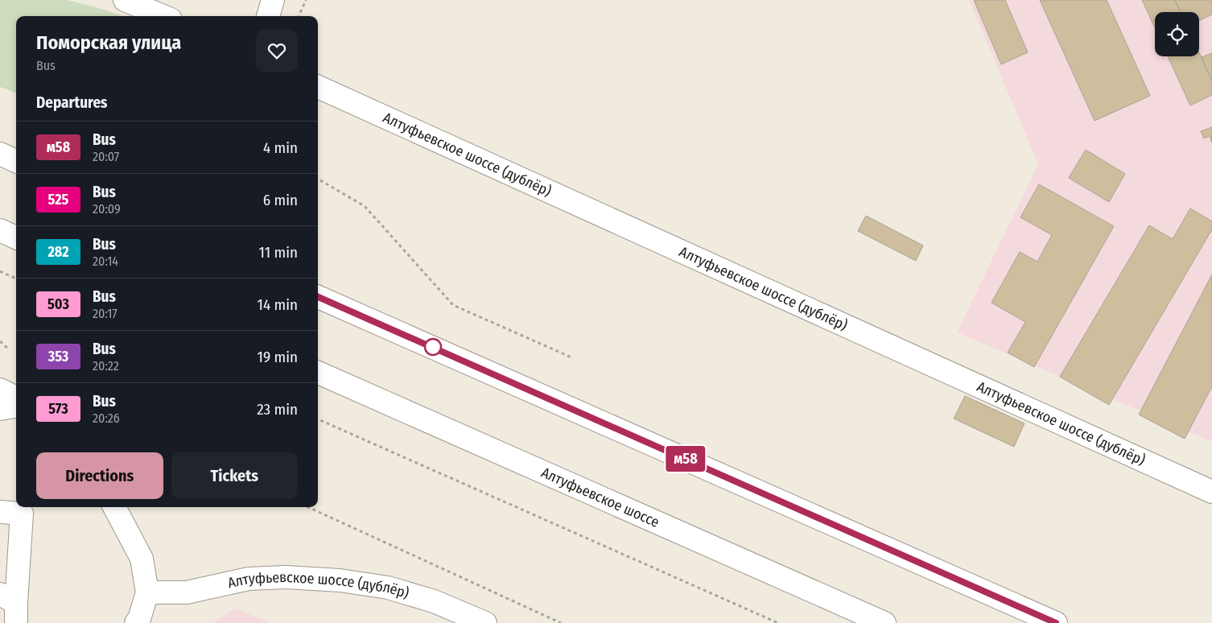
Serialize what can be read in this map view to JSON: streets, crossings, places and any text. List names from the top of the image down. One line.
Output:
{"streets":{"main road":["Алтуфьевское шоссе (дублёр)","Алтуфьевское шоссе"]},"lines":["bus line м58"],"page":{"on_map":"м58","heading":[["Поморская улица","Bus"],"Departures"],"list":[{"mark":"м58","name":"Bus","note":"20:07","value":"4 min"},{"mark":"525","name":"Bus","note":"20:09","value":"6 min"},{"mark":"282","name":"Bus","note":"20:14","value":"11 min"},{"mark":"503","name":"Bus","note":"20:17","value":"14 min"},{"mark":"353","name":"Bus","note":"20:22","value":"19 min"},{"mark":"573","name":"Bus","note":"20:26","value":"23 min"}],"buttons":["Directions","Tickets"]}}
